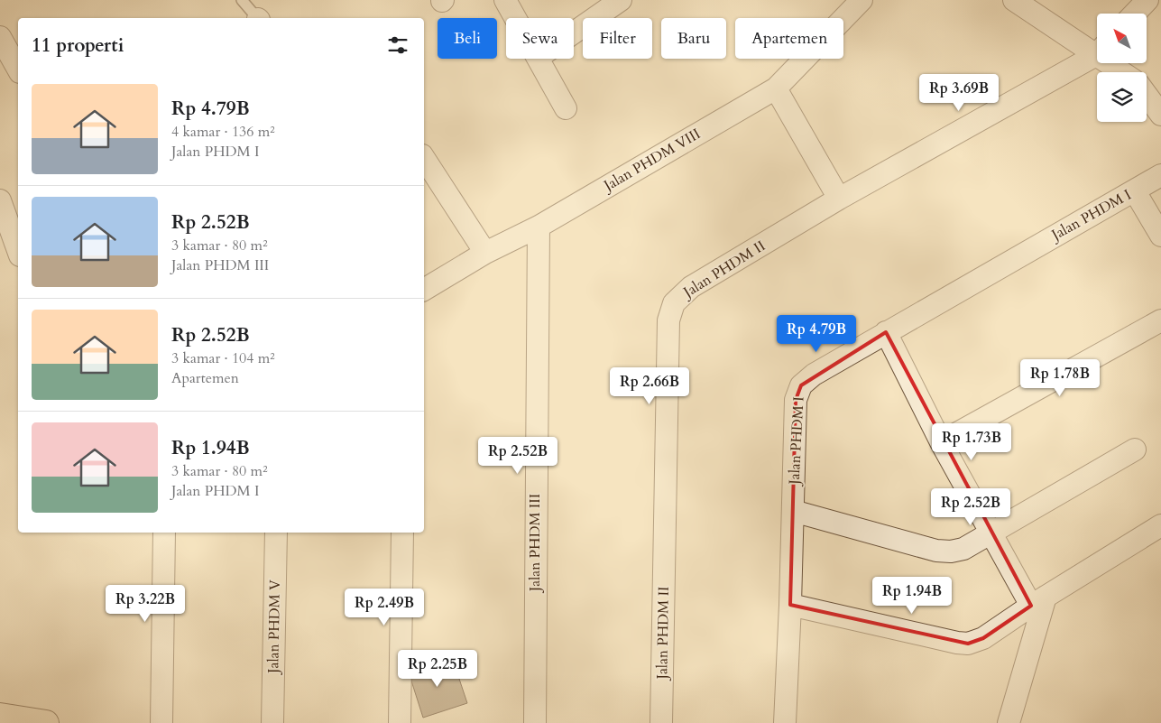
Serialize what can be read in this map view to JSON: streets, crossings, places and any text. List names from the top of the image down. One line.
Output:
{"streets":{"street":["Jalan PHDM VIII","Jalan PHDM I","Jalan PHDM II","Jalan PHDM III","Jalan PHDM V"]},"crossings":[["Jalan PHDM VIII","Jalan PHDM III"]],"north":"top left","page":{"chip":["Beli","Sewa","Filter","Baru","Apartemen"],"heading":"11 properti","list":[{"name":"Rp 4.79B","note":"4 kamar · 136 m² · Jalan PHDM I"},{"name":"Rp 2.52B","note":"3 kamar · 80 m² · Jalan PHDM III"},{"name":"Rp 2.52B","note":"3 kamar · 104 m² · Apartemen"},{"name":"Rp 1.94B","note":"3 kamar · 80 m² · Jalan PHDM I"}],"price":["Rp 3.69B","Rp 4.79B","Rp 1.78B","Rp 2.66B","Rp 1.73B","Rp 2.52B","Rp 2.52B","Rp 1.94B","Rp 3.22B","Rp 2.49B","Rp 2.25B"]}}
